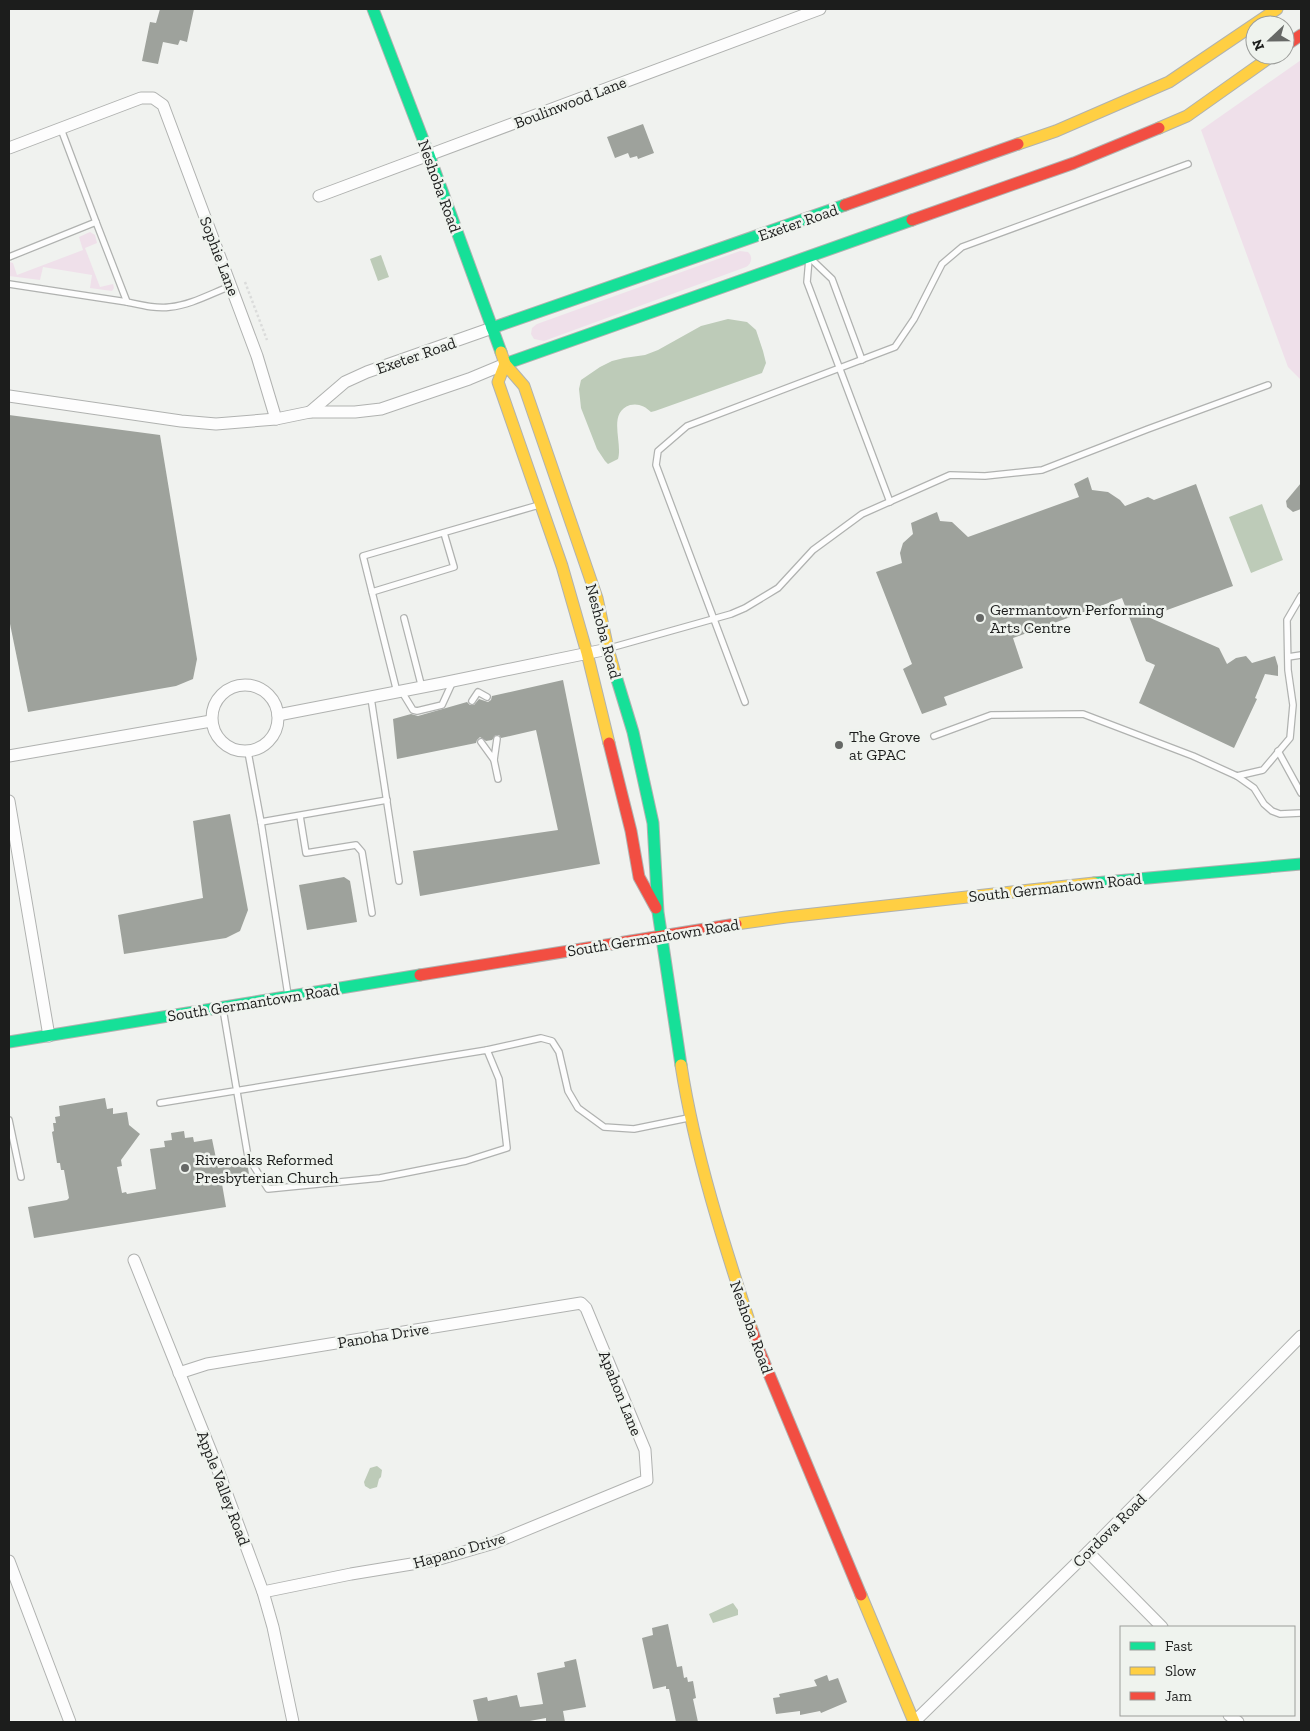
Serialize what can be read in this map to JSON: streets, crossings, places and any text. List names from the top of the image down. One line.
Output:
{"streets":{"street":["Boulinwood Lane","Neshoba Road","Exeter Road","Sophie Lane","South Germantown Road","Panoha Drive","Apahon Lane","Apple Valley Road","Cordova Road","Hapano Drive"]},"crossings":[["Boulinwood Lane","Neshoba Road"],["Neshoba Road","Exeter Road"],["Neshoba Road","South Germantown Road"],["Neshoba Road","Cordova Road"],["Exeter Road","Sophie Lane"],["Panoha Drive","Apahon Lane"],["Panoha Drive","Apple Valley Road"],["Apahon Lane","Hapano Drive"],["Apple Valley Road","Hapano Drive"]],"places":["Germantown Performing Arts Centre","The Grove at GPAC","Riveroaks Reformed Presbyterian Church"],"legend":["Fast","Slow","Jam"],"north":"left"}
